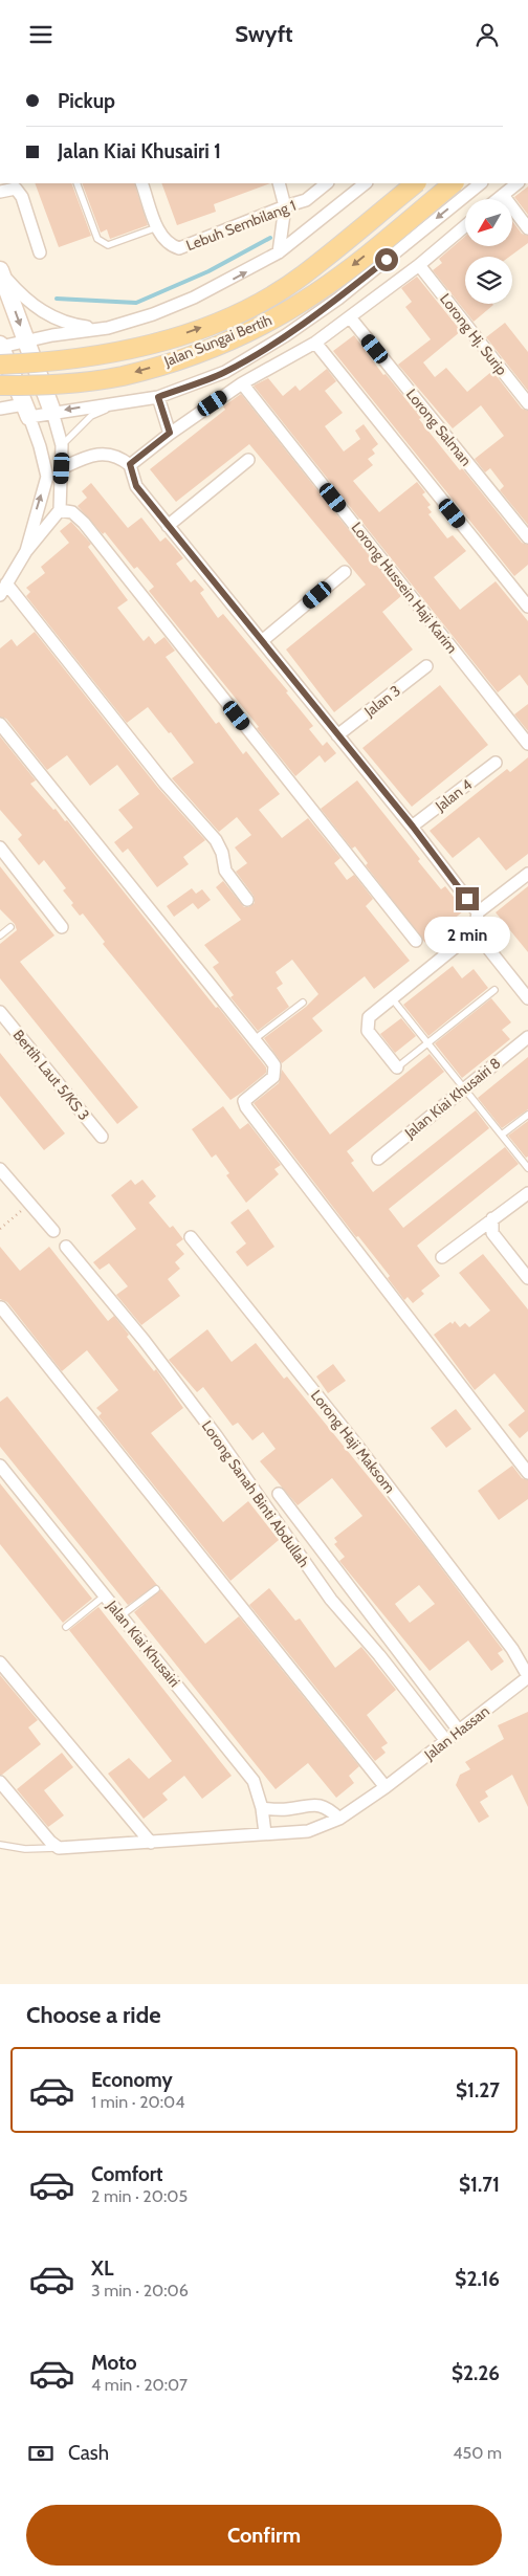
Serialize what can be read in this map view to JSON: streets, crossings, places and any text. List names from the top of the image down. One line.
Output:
{"streets":{"main road":["Jalan Sungai Bertih"],"street":["Lebuh Sembilang 1","Lorong Hj. Surip","Lorong Salman","Lorong Hussein Haji Karim","Jalan 3","Jalan 4","Bertih Laut 5/KS 3","Jalan Kiai Khusairi 8","Lorong Haji Maksom","Lorong Sanah Binti Abdullah","Jalan Kiai Khusairi","Jalan Hassan"]},"crossings":[["Lorong Haji Maksom","Jalan Hassan"],["Lorong Sanah Binti Abdullah","Jalan Hassan"],["Jalan Kiai Khusairi","Jalan Hassan"]],"north":"bottom left","page":{"header":"Swyft","banner":["Pickup","Jalan Kiai Khusairi 1"],"bubble":"2 min","heading":"Choose a ride","list":[{"name":"Economy","note":"1 min · 20:04","value":"$1.27"},{"name":"Comfort","note":"2 min · 20:05","value":"$1.71"},{"name":"XL","note":"3 min · 20:06","value":"$2.16"},{"name":"Moto","note":"4 min · 20:07","value":"$2.26"}],"pay":["Cash","450 m"],"buttons":"Confirm"}}
